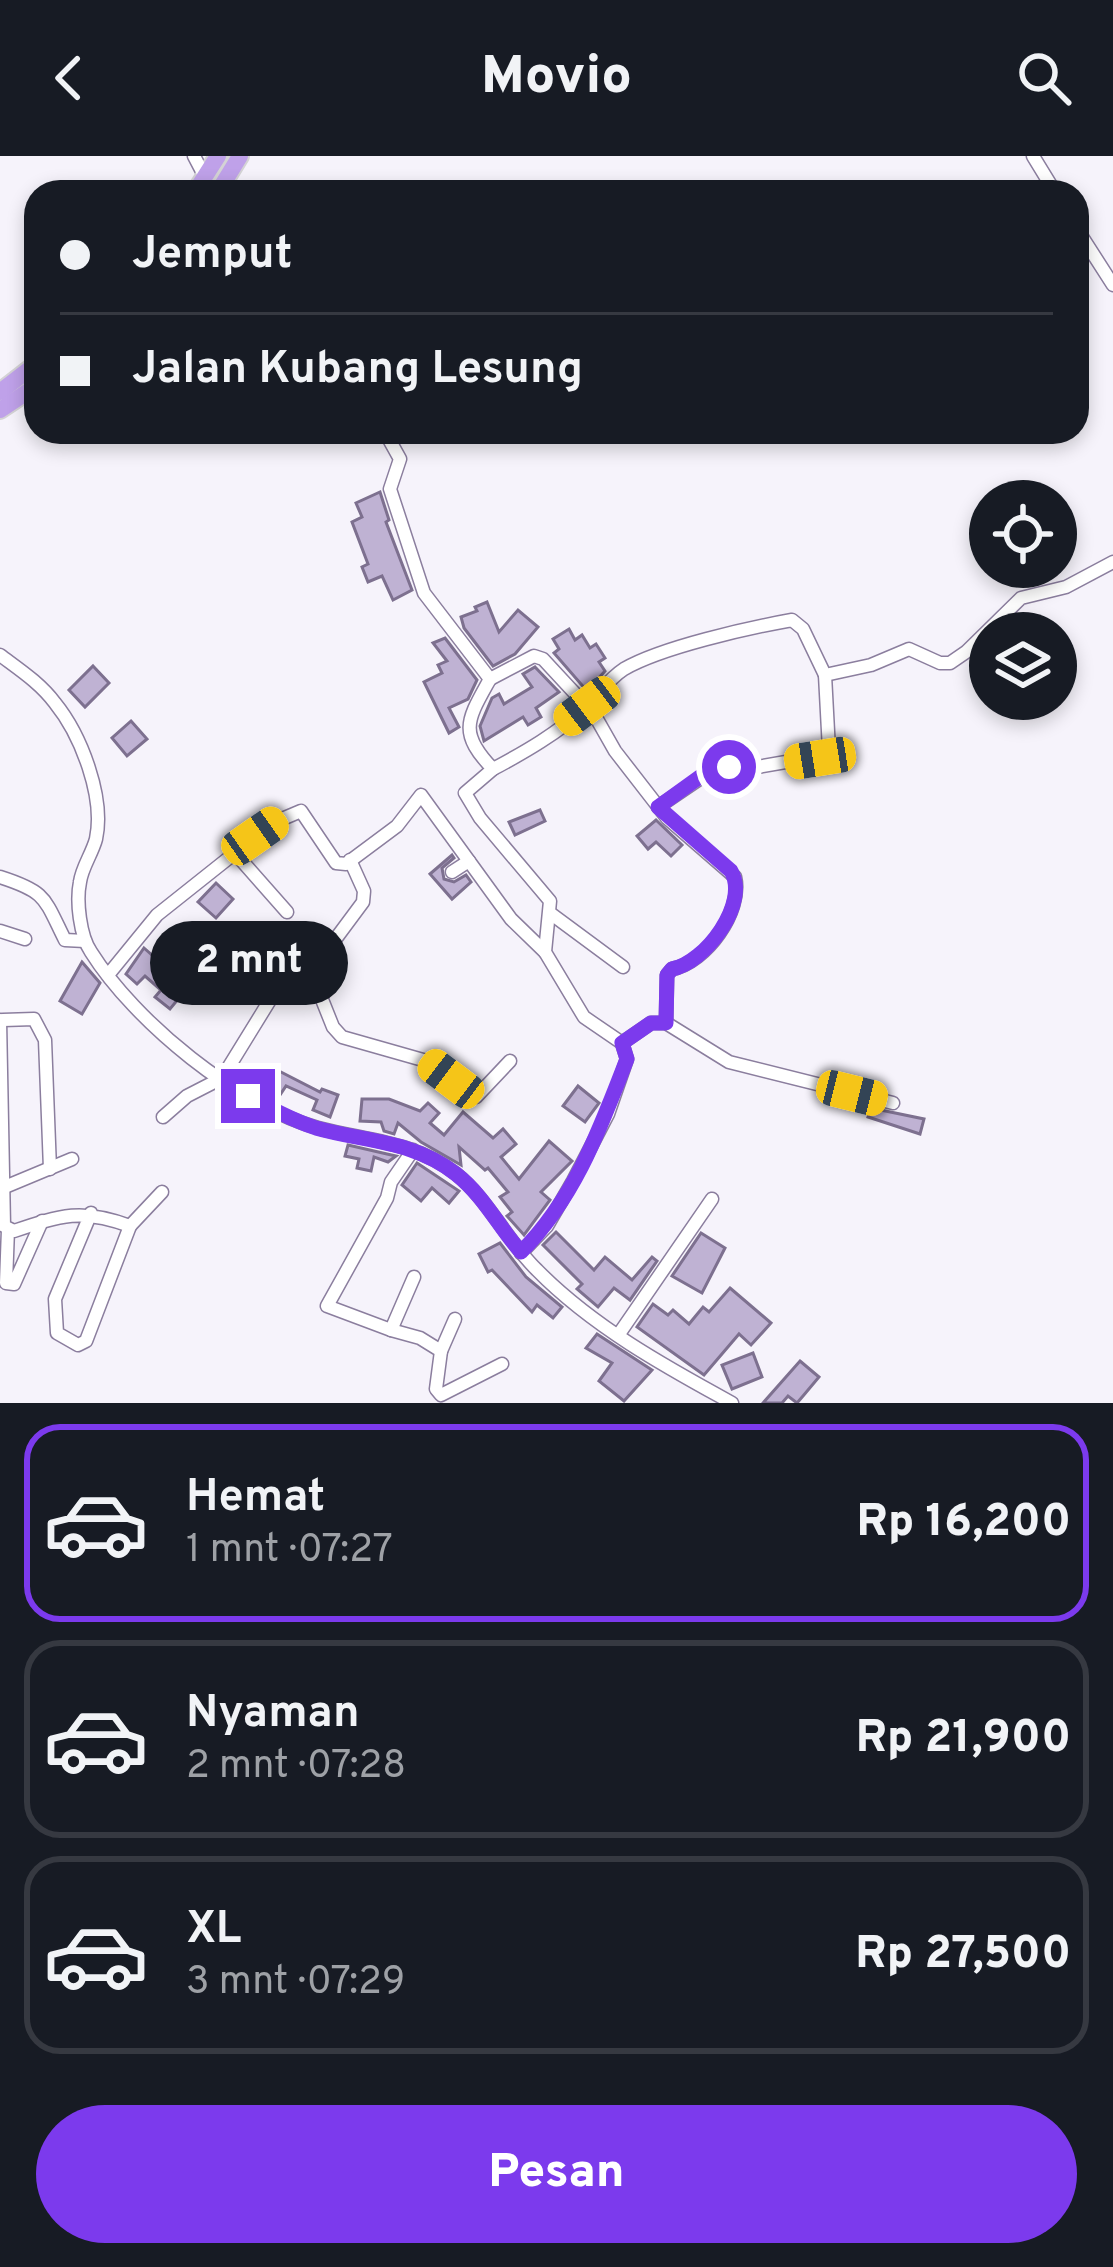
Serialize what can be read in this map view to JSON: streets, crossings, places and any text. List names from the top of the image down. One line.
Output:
{"page":{"header":"Movio","banner":["Jemput","Jalan Kubang Lesung"],"bubble":"2 mnt","list":[{"name":"Hemat","note":"1 mnt · 07:27","value":"Rp 16,200"},{"name":"Nyaman","note":"2 mnt · 07:28","value":"Rp 21,900"},{"name":"XL","note":"3 mnt · 07:29","value":"Rp 27,500"}],"buttons":"Pesan"}}
